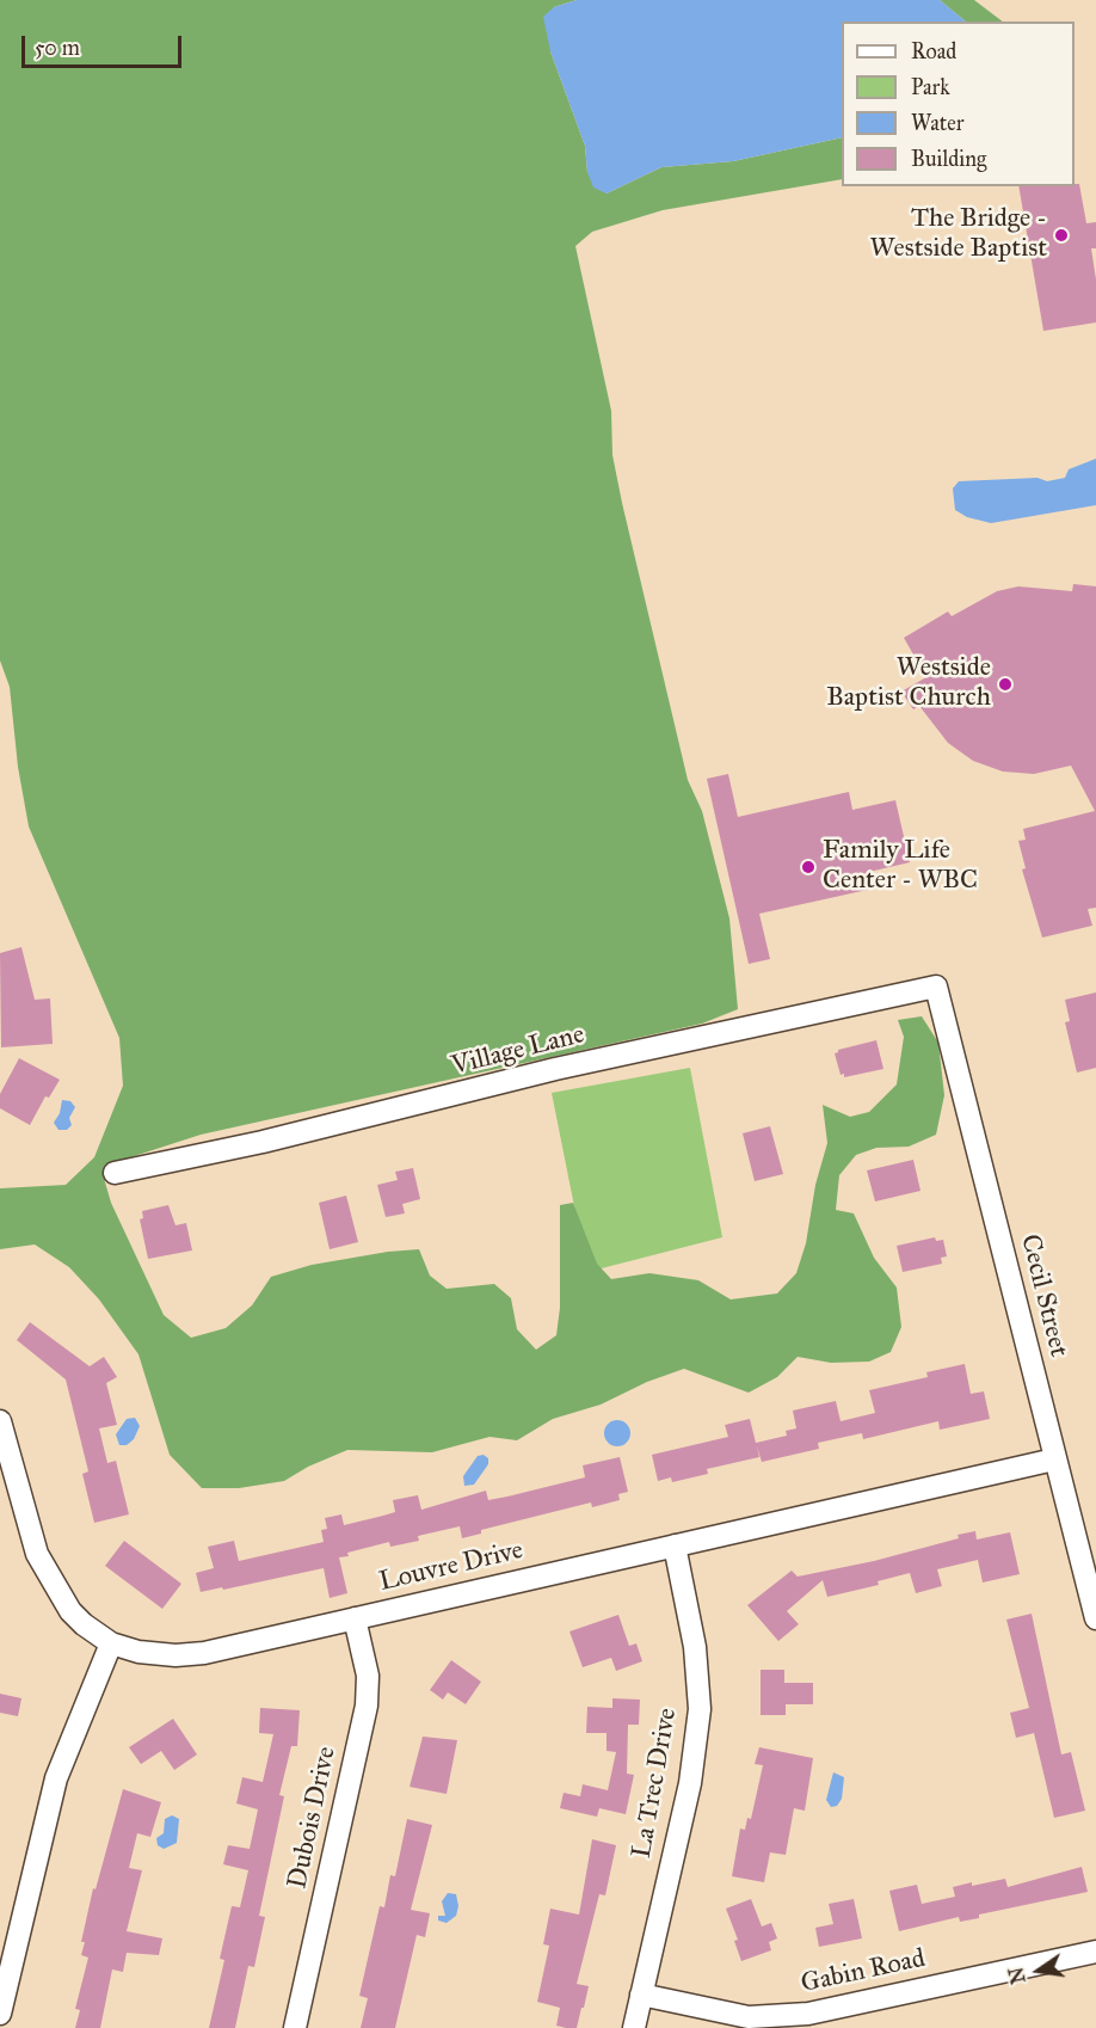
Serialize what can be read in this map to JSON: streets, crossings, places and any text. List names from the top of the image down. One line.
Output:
{"streets":{"street":["Village Lane","Cecil Street","Louvre Drive","La Trec Drive","Dubois Drive","Gabin Road"]},"crossings":[["Village Lane","Cecil Street"],["Cecil Street","Louvre Drive"],["Louvre Drive","La Trec Drive"],["Louvre Drive","Dubois Drive"],["La Trec Drive","Gabin Road"]],"places":["The Bridge - Westside Baptist","Westside Baptist Church","Family Life Center - WBC"],"legend":["Road","Park","Water","Building"],"scale_bar":"50 m","north":"left"}
